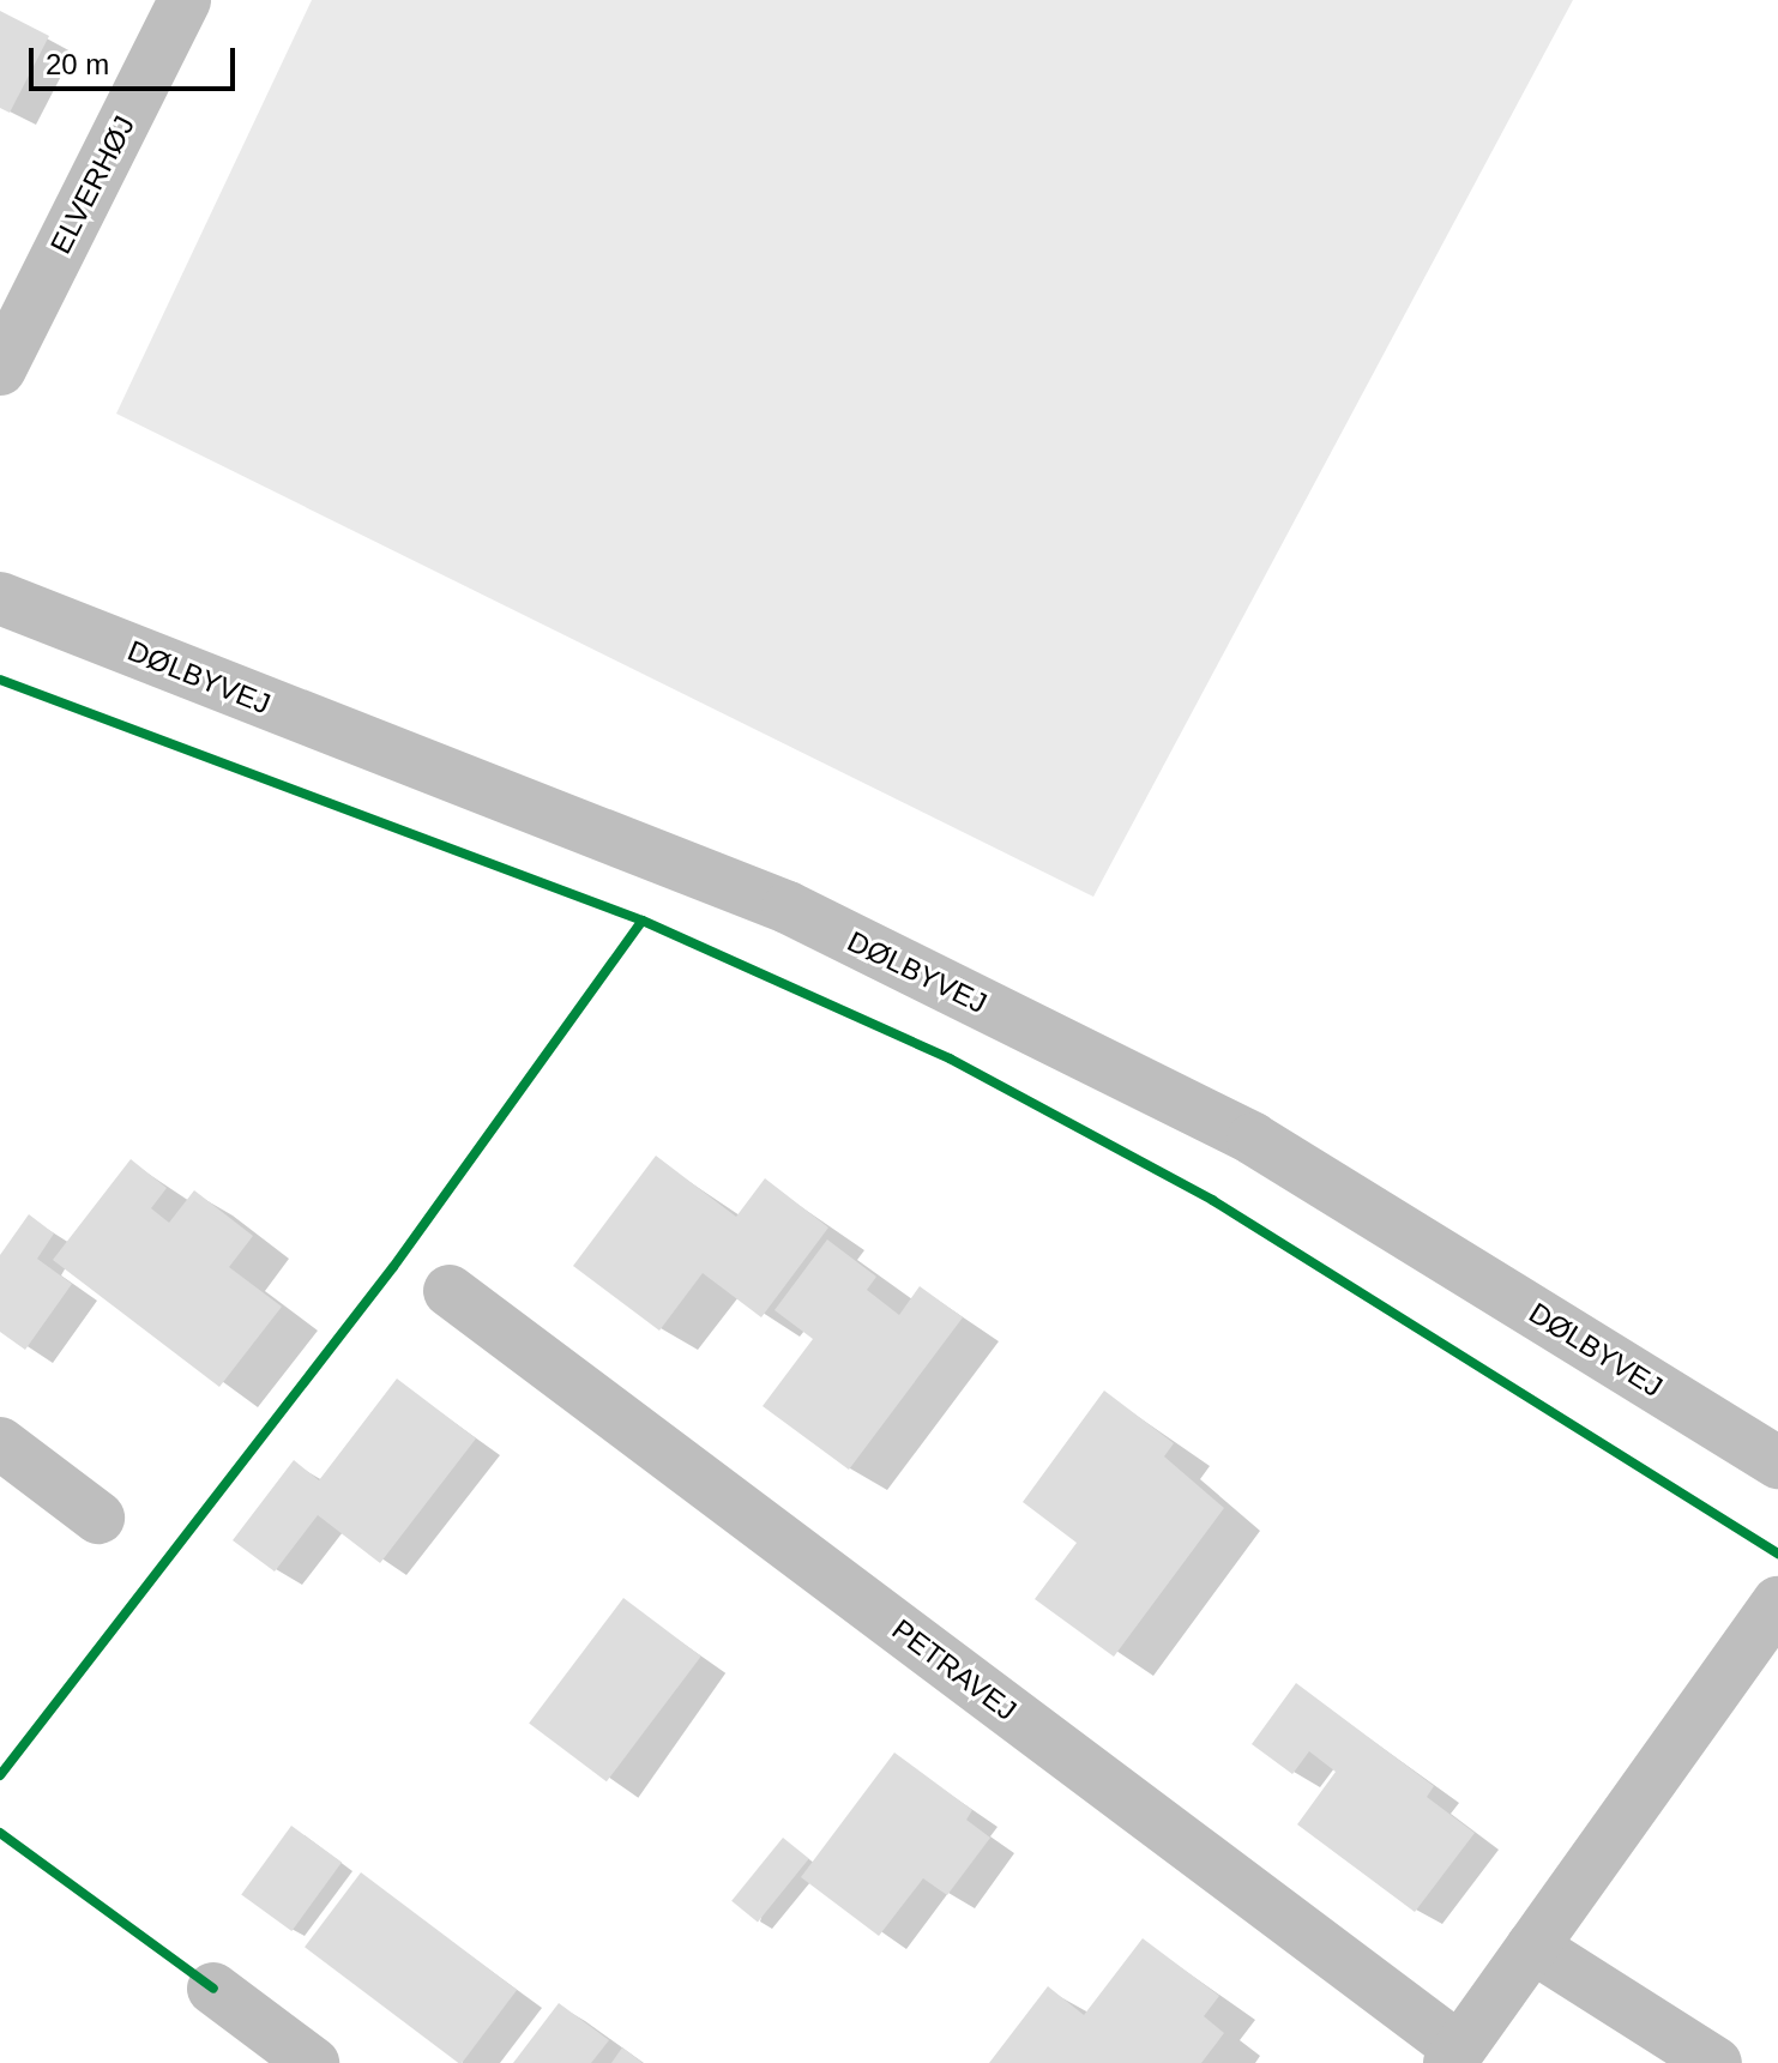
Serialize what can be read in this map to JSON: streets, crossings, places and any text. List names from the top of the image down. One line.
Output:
{"streets":{"street":["ELVERHØJ","DØLBYVEJ","PETRAVEJ"]},"scale_bar":"20 m"}
